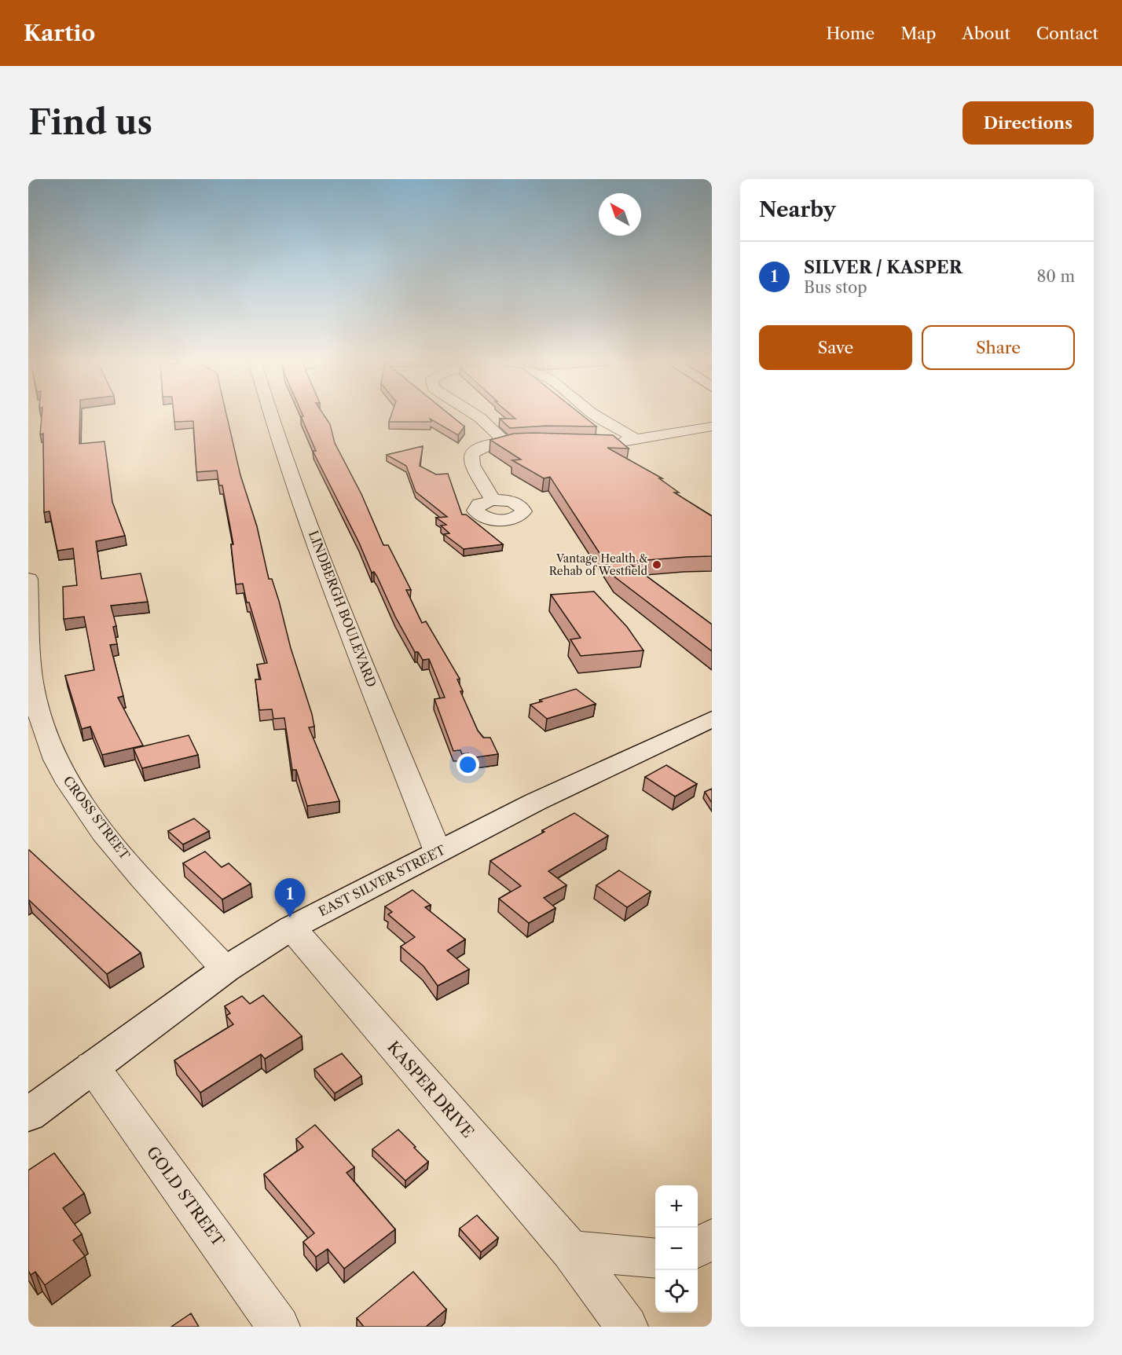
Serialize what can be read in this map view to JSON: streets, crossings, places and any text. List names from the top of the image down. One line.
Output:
{"streets":{"main road":["EAST SILVER STREET"],"street":["LINDBERGH BOULEVARD","CROSS STREET","KASPER DRIVE","GOLD STREET"]},"crossings":[["LINDBERGH BOULEVARD","EAST SILVER STREET"],["CROSS STREET","EAST SILVER STREET"],["EAST SILVER STREET","KASPER DRIVE"],["EAST SILVER STREET","GOLD STREET"]],"places":["Vantage Health & Rehab of Westfield"],"north":"top left","page":{"header":"Kartio","nav":["Home","Map","About","Contact"],"buttons":["Directions",["Save","Share"]],"title":"Find us","heading":"Nearby","list":[{"mark":"1","name":"SILVER / KASPER","note":"Bus stop","value":"80 m"}],"pins":"1","map_buttons":["+","−"]}}
